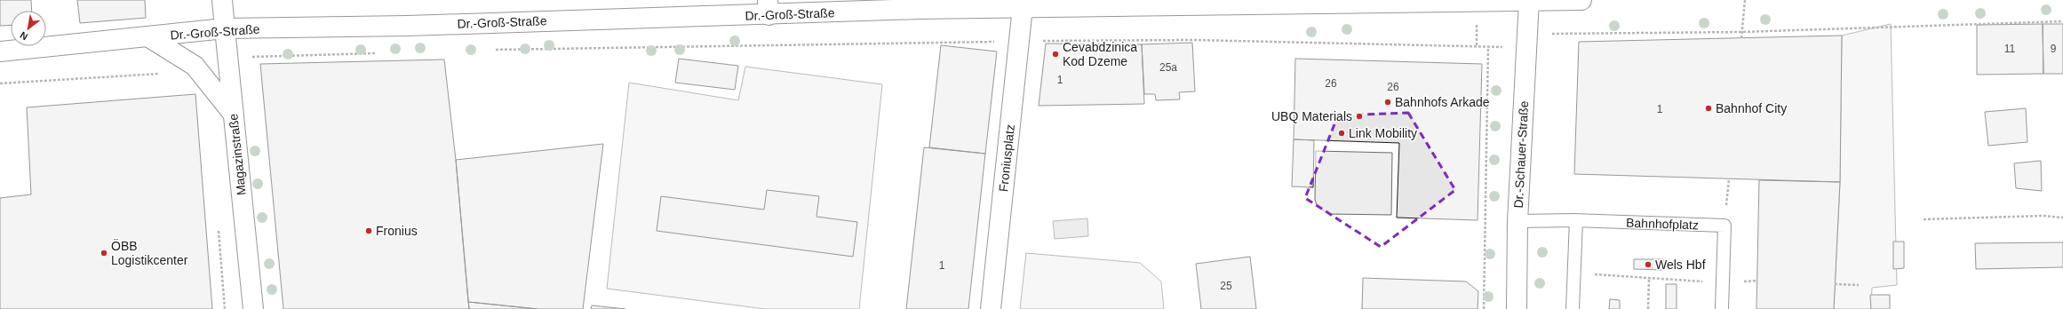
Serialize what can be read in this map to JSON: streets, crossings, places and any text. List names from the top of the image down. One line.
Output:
{"streets":{"main road":["Dr.-Groß-Straße","Magazinstraße","Dr.-Schauer-Straße","Froniusplatz"],"lane":["Bahnhofplatz"]},"crossings":[["Dr.-Groß-Straße","Magazinstraße"],["Dr.-Groß-Straße","Dr.-Schauer-Straße"],["Dr.-Groß-Straße","Froniusplatz"],["Dr.-Schauer-Straße","Bahnhofplatz"]],"places":["Cevabdzinica Kod Dzeme","Bahnhofs Arkade","Bahnhof City","UBQ Materials","Link Mobility","Fronius","ÖBB Logistikcenter","Wels Hbf"],"house_numbers":["11","9","25a","1","26","26","1","1","25"],"north":"bottom left"}
